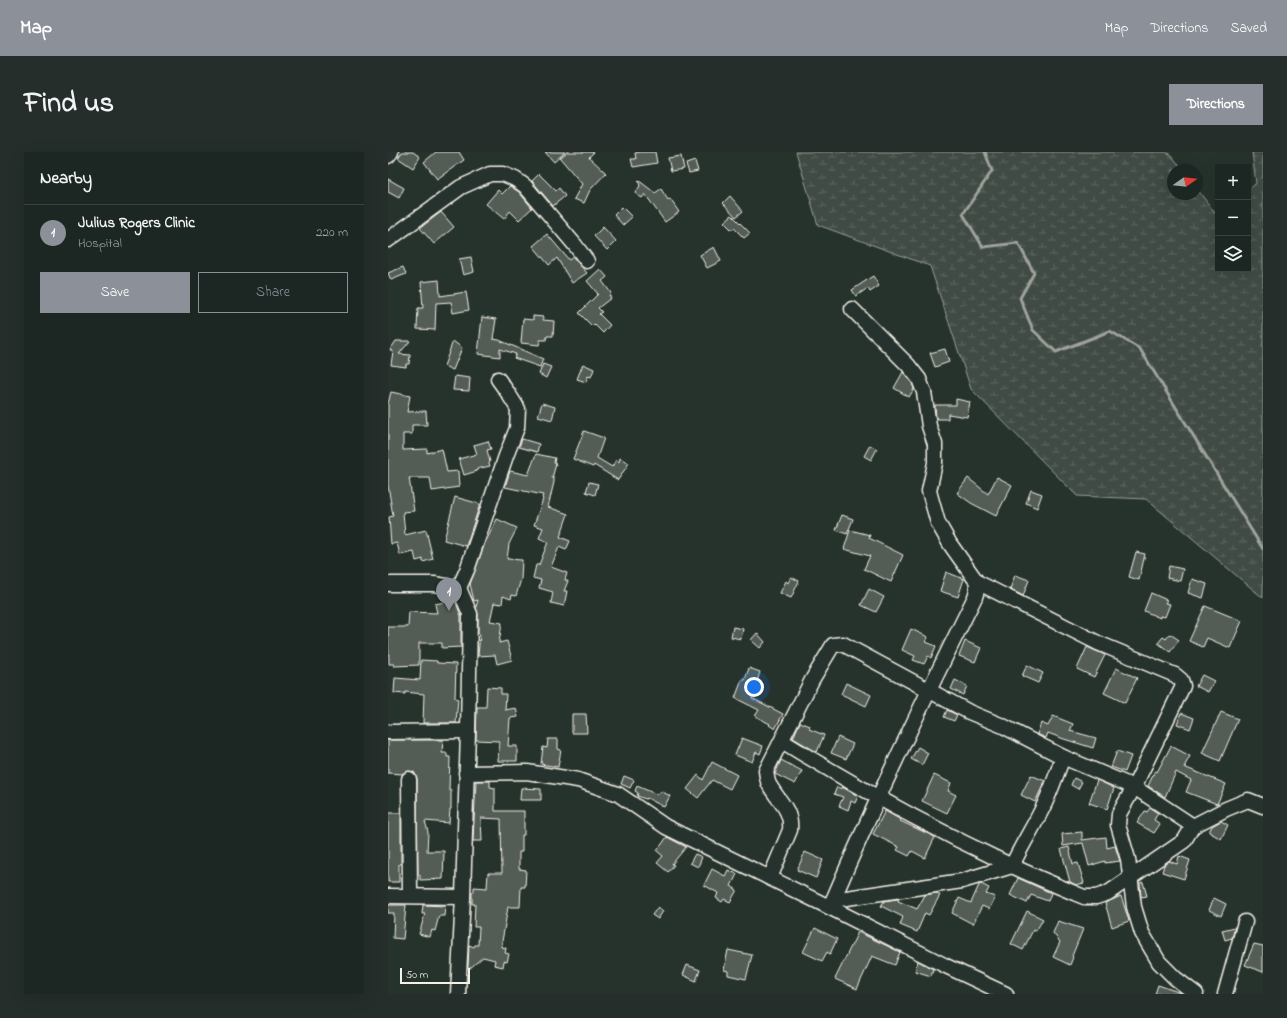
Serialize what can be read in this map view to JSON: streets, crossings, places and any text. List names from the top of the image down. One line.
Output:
{"scale_bar":"50 m","north":"right","page":{"header":"Map","nav":["Map","Directions","Saved"],"title":"Find us","buttons":["Directions",["Save","Share"]],"heading":"Nearby","map_buttons":["+","−"],"list":[{"mark":"1","name":"Julius Rogers Clinic","note":"Hospital","value":"220 m"}],"pins":"1","scale":"50 m"}}
